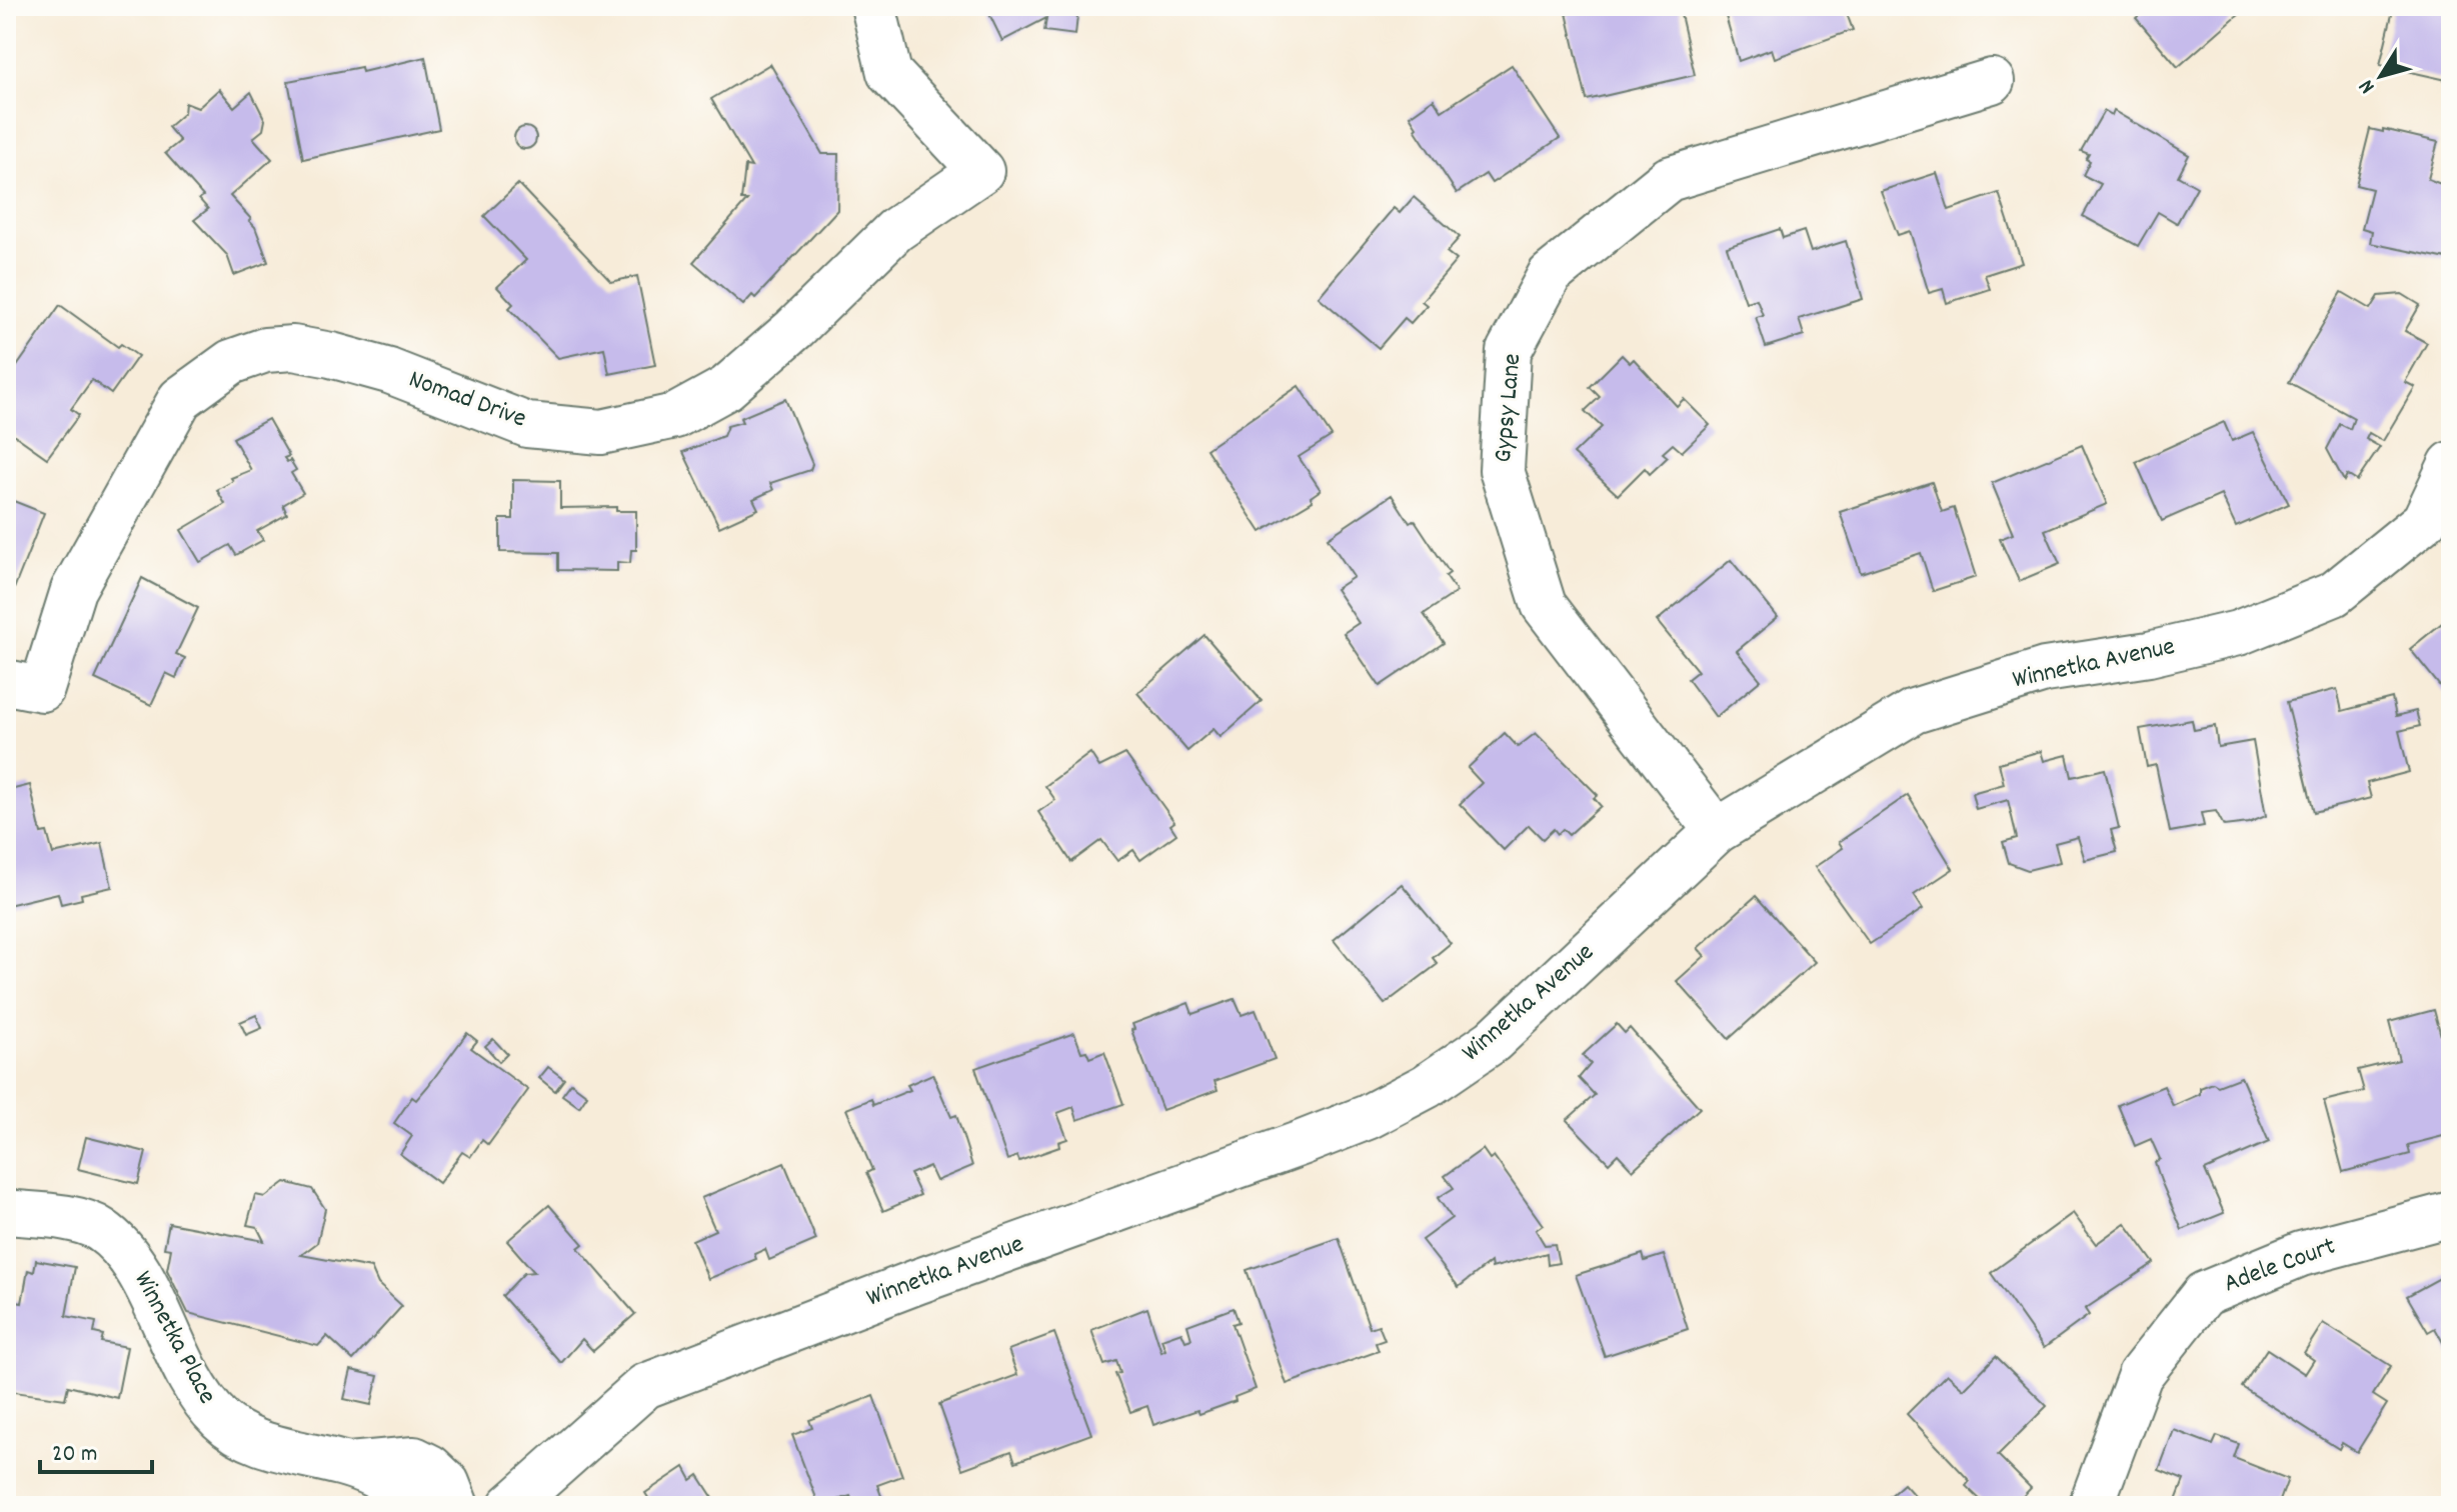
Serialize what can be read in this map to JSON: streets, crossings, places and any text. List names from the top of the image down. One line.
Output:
{"streets":{"street":["Nomad Drive","Gypsy Lane","Winnetka Avenue","Adele Court","Winnetka Place"]},"crossings":[["Gypsy Lane","Winnetka Avenue"]],"scale_bar":"20 m","north":"bottom left"}
